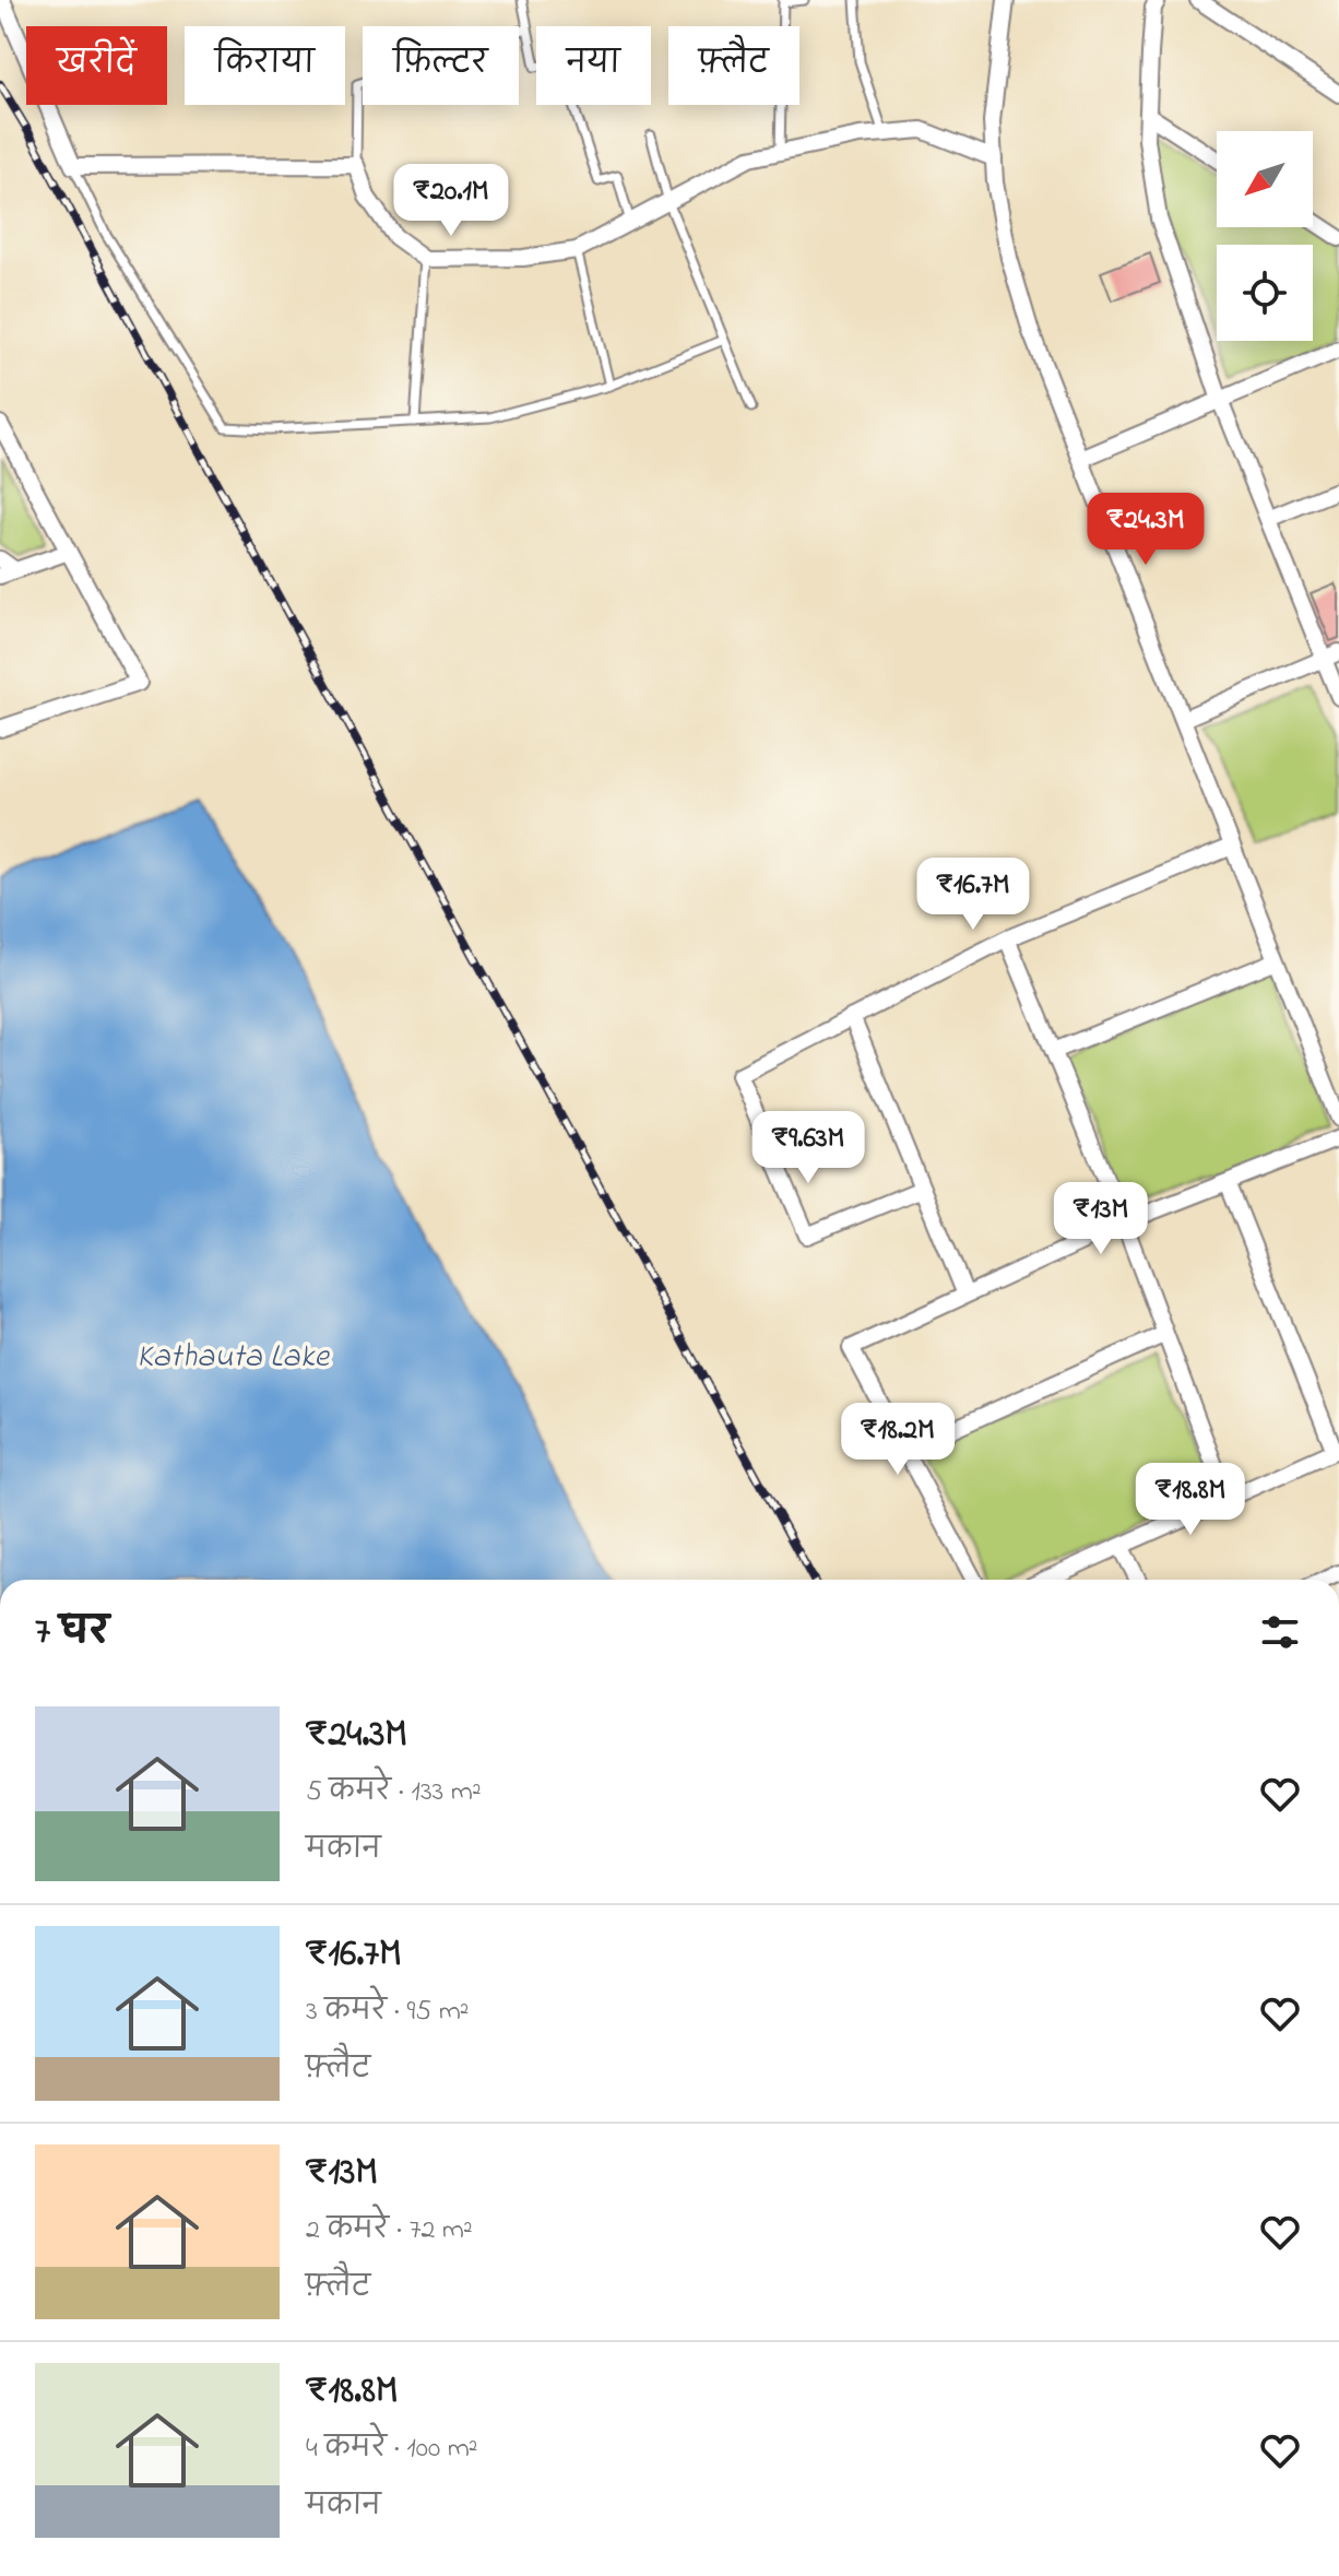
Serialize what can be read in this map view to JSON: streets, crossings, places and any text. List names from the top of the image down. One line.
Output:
{"water":["Kathauta Lake"],"north":"bottom left","page":{"chip":["खरीदें","किराया","फ़िल्टर","नया","फ़्लैट"],"price":["₹20.1M","₹24.3M","₹16.7M","₹9.63M","₹13M","₹18.2M","₹18.8M"],"heading":"7 घर","list":[{"name":"₹24.3M","note":"5 कमरे · 133 m² · मकान"},{"name":"₹16.7M","note":"3 कमरे · 95 m² · फ़्लैट"},{"name":"₹13M","note":"2 कमरे · 72 m² · फ़्लैट"},{"name":"₹18.8M","note":"4 कमरे · 100 m² · मकान"}]}}
